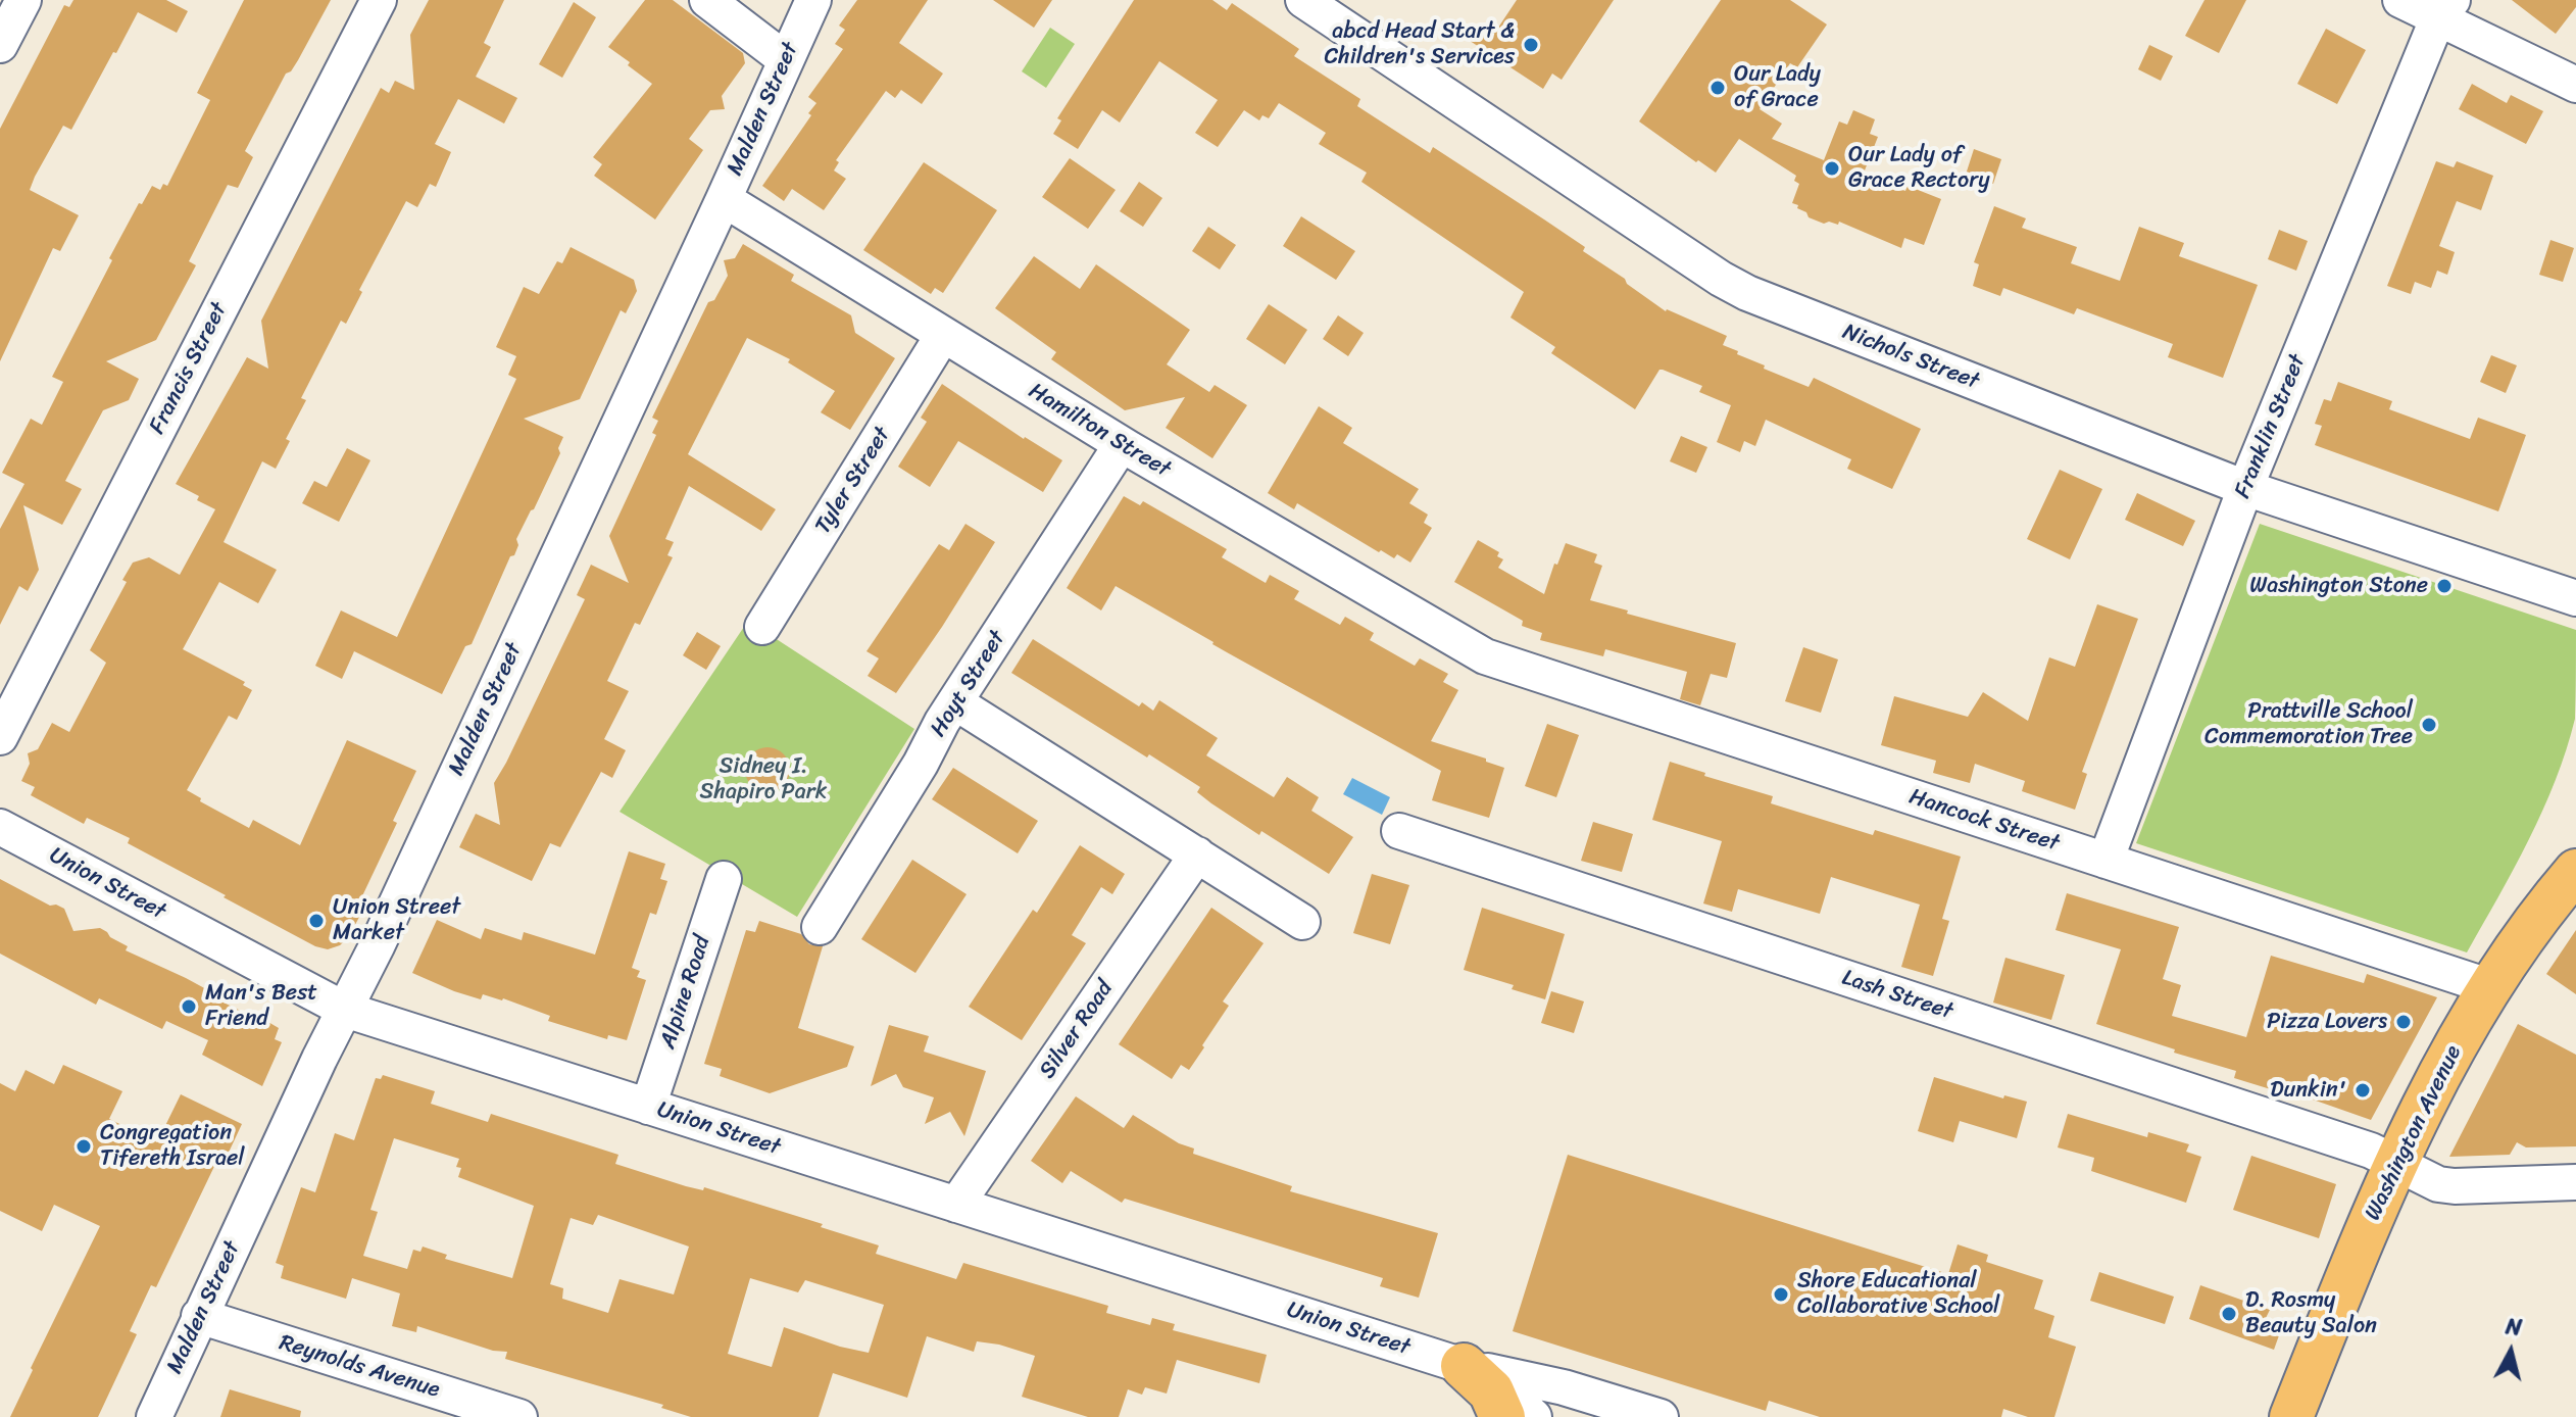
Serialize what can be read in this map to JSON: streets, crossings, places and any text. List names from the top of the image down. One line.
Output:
{"streets":{"main road":["Washington Avenue"],"street":["Malden Street","Nichols Street","Francis Street","Franklin Street","Hamilton Street","Tyler Street","Hoyt Street","Hancock Street","Union Street","Alpine Road","Lash Street","Silver Road","Reynolds Avenue"]},"crossings":[["Malden Street","Hamilton Street"],["Malden Street","Union Street"],["Malden Street","Reynolds Avenue"],["Nichols Street","Franklin Street"],["Franklin Street","Hancock Street"],["Hamilton Street","Tyler Street"],["Hamilton Street","Hoyt Street"],["Hamilton Street","Hancock Street"],["Hancock Street","Washington Avenue"],["Union Street","Alpine Road"],["Union Street","Silver Road"],["Lash Street","Washington Avenue"]],"parks":["Sidney I. Shapiro Park"],"places":["abcd Head Start & Children's Services","Our Lady of Grace","Our Lady of Grace Rectory","Washington Stone","Prattville School Commemoration Tree","Union Street Market","Man's Best Friend","Pizza Lovers","Dunkin'","Congregation Tifereth Israel","Shore Educational Collaborative School","D. Rosmy Beauty Salon"],"north":"top"}
